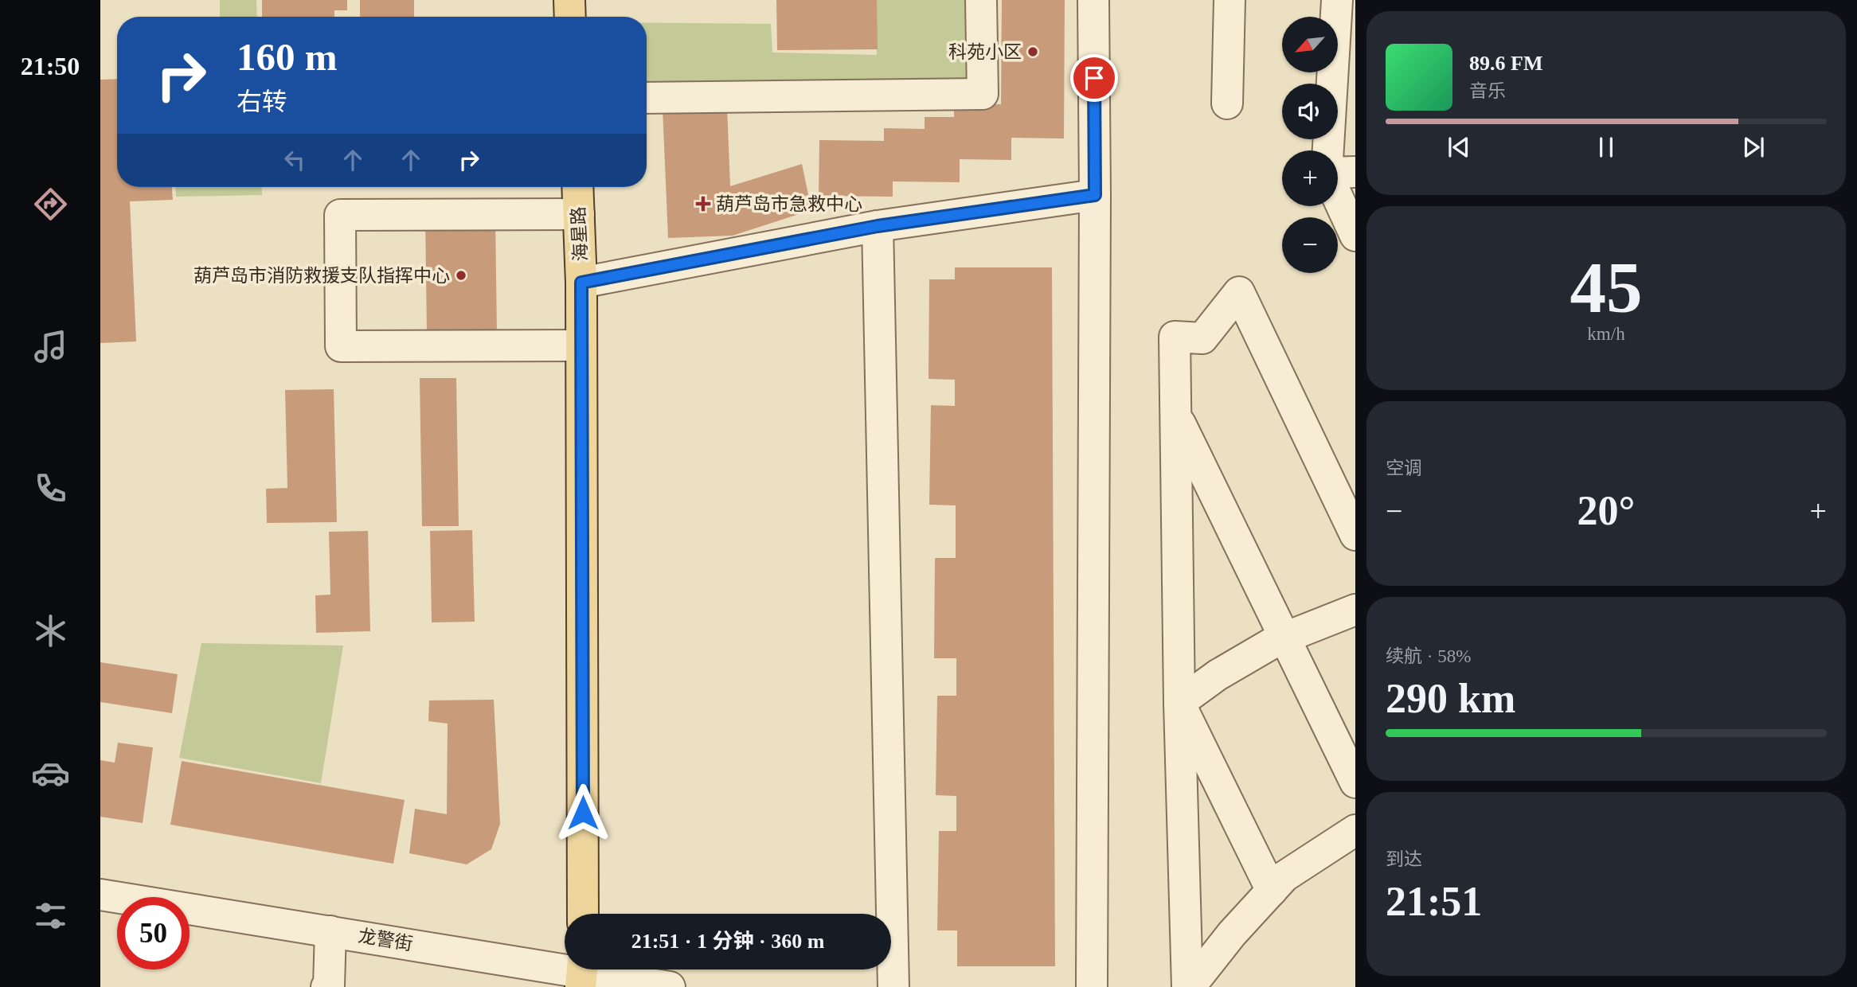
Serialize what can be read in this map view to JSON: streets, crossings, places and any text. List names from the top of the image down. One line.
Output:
{"streets":{"main road":["海星路"],"street":["龙警街"]},"places":{"other":["科苑小区","葫芦岛市消防救援支队指挥中心"],"health":["葫芦岛市急救中心"]},"north":"bottom left","page":{"tabs":"21:50","map_buttons":["+","−"],"turn":["160 m","右转"],"song":["89.6 FM","音乐"],"tile":[["45","km/h"],"空调",["续航 · 58%","290 km"],["到达","21:51"]],"heat":["−","20°","+"],"limit":"50","trip":"21:51 · 1 分钟 · 360 m"}}
